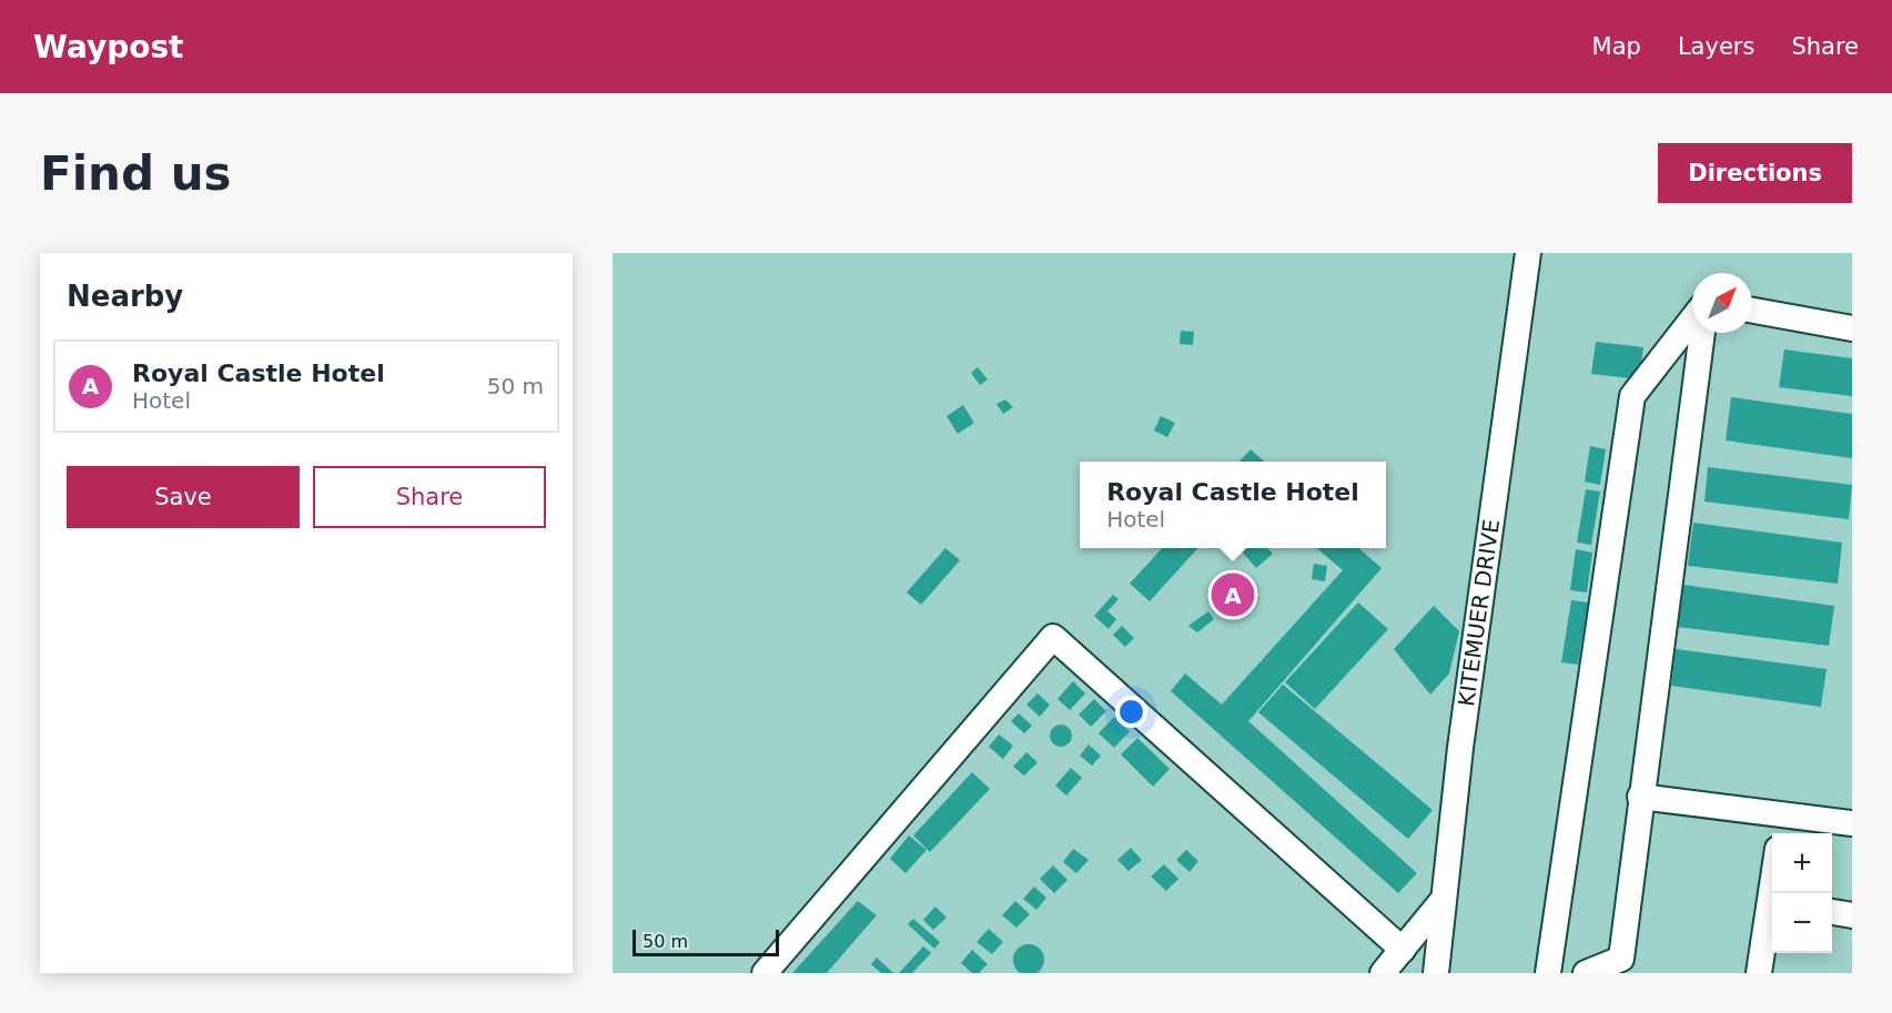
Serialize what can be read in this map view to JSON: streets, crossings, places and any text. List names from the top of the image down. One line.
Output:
{"streets":{"street":["KITEMUER DRIVE"]},"scale_bar":"50 m","north":"top right","page":{"header":"Waypost","nav":["Map","Layers","Share"],"buttons":["Directions",["Save","Share"]],"title":"Find us","heading":"Nearby","list":[{"mark":"A","name":"Royal Castle Hotel","note":"Hotel","value":"50 m"}],"popup":["Royal Castle Hotel","Hotel"],"pins":"A","map_buttons":["+","−"],"scale":"50 m"}}
